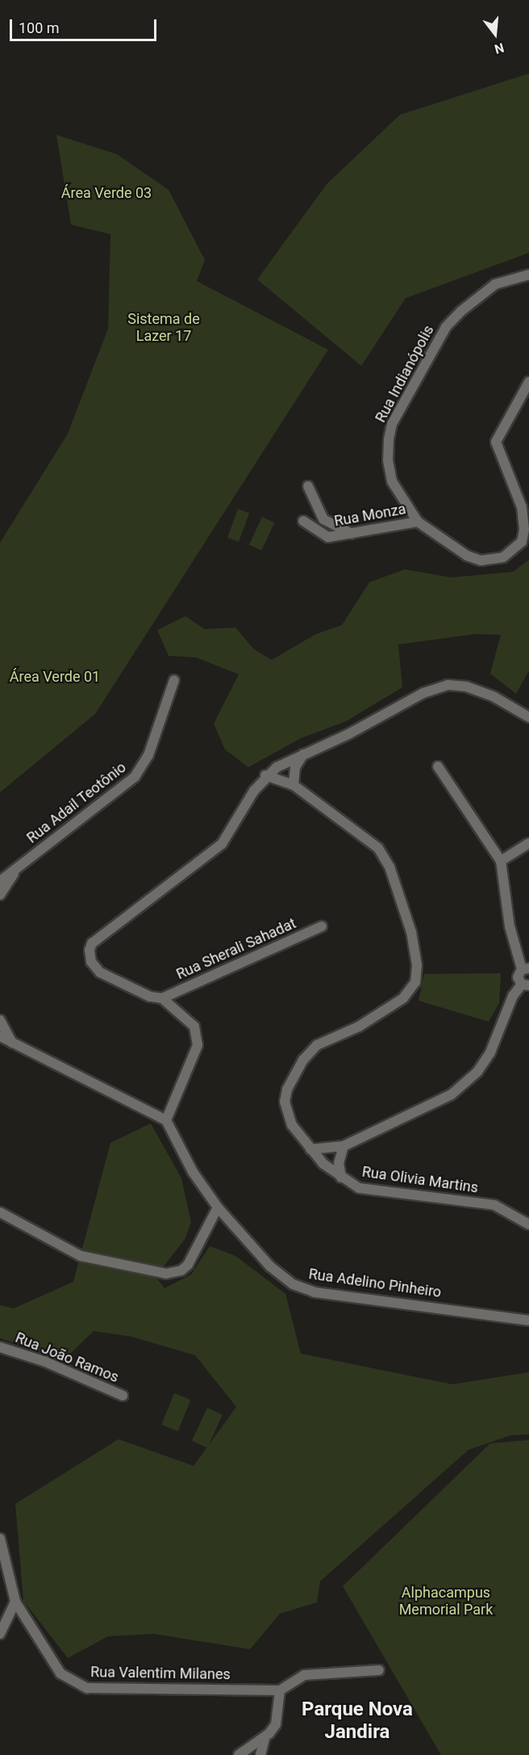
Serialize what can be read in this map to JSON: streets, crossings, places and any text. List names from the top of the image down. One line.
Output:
{"streets":{"street":["Rua Indianópolis","Rua Monza","Rua Adail Teotônio","Rua Sherali Sahadat","Rua Olivia Martins","Rua Adelino Pinheiro","Rua João Ramos","Rua Valentim Milanes"]},"crossings":[["Rua Indianópolis","Rua Monza"]],"districts":["Parque Nova Jandira"],"parks":["Área Verde 03","Sistema de Lazer 17","Área Verde 01","Alphacampus Memorial Park"],"scale_bar":"100 m","north":"bottom"}
